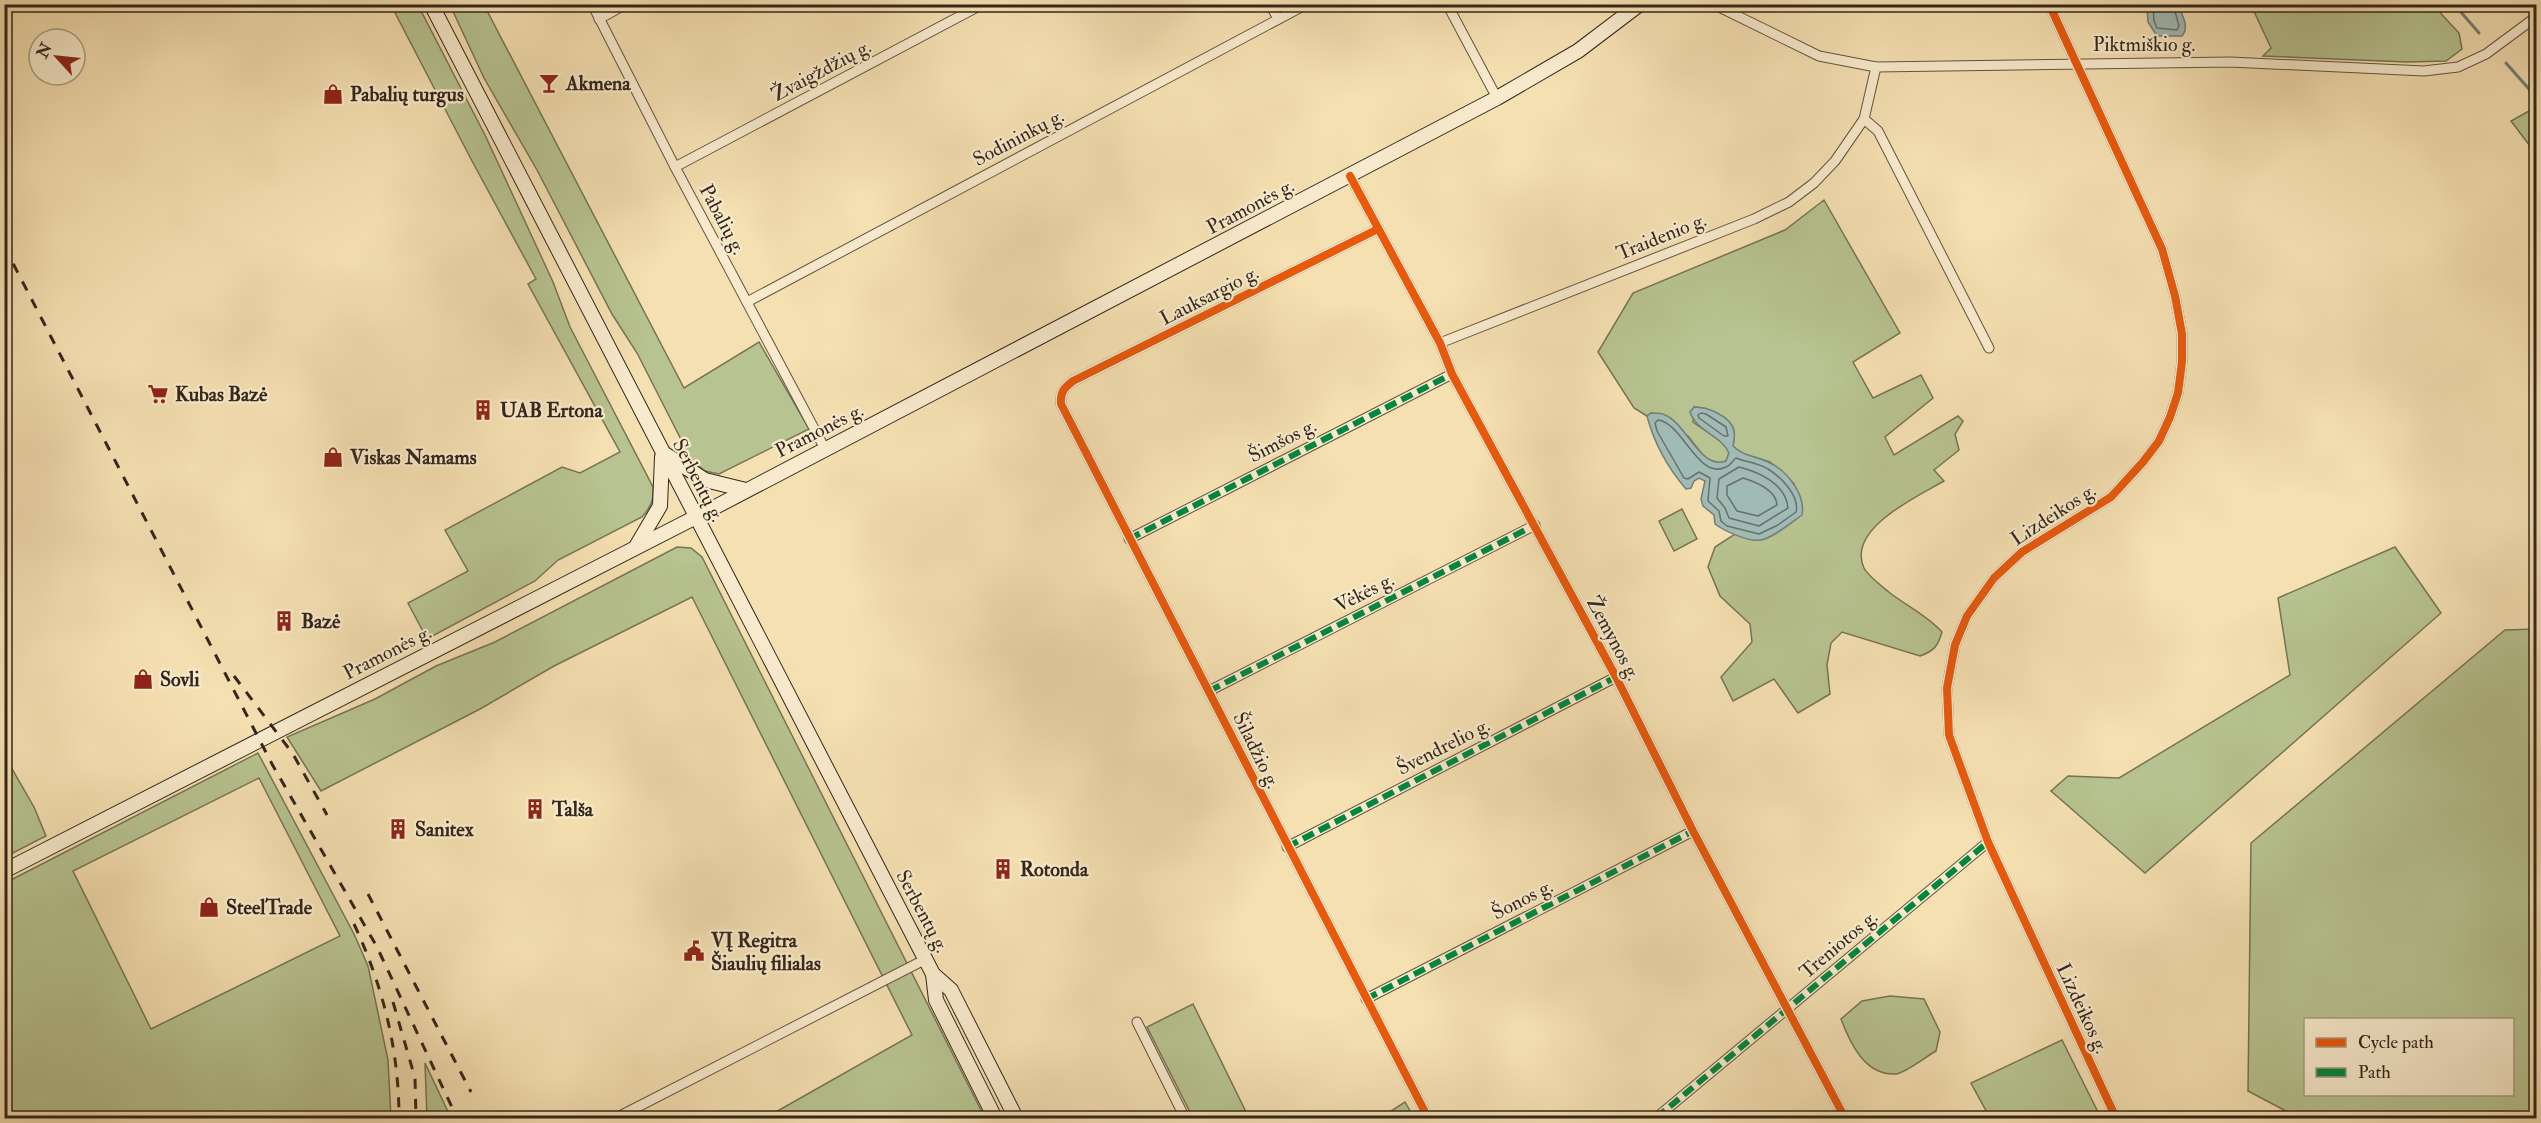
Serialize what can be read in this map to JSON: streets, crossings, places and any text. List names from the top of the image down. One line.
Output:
{"streets":{"main road":["Pramonės g.","Serbentų g."],"street":["Piktmiškio g.","Žvaigždžių g.","Sodininkų g.","Pabalių g.","Traidenio g.","Lauksargio g.","Šimšos g.","Lizdeikos g.","Vėkės g.","Žemynos g.","Švendrelio g.","Šiladžio g.","Šonos g.","Treniotos g."]},"crossings":[["Piktmiškio g.","Traidenio g."],["Piktmiškio g.","Lizdeikos g."],["Žvaigždžių g.","Pabalių g."],["Sodininkų g.","Pabalių g."],["Pramonės g.","Pabalių g."],["Pramonės g.","Serbentų g."],["Pramonės g.","Žemynos g."],["Traidenio g.","Žemynos g."],["Lauksargio g.","Žemynos g."],["Lauksargio g.","Šiladžio g."],["Šimšos g.","Žemynos g."],["Šimšos g.","Šiladžio g."],["Lizdeikos g.","Treniotos g."],["Vėkės g.","Žemynos g."],["Vėkės g.","Šiladžio g."],["Žemynos g.","Švendrelio g."],["Žemynos g.","Šonos g."],["Žemynos g.","Treniotos g."],["Švendrelio g.","Šiladžio g."],["Šiladžio g.","Šonos g."]],"places":{"bar":["Akmena"],"shop":["Pabalių turgus","Viskas Namams","Sovli","SteelTrade"],"supermarket":["Kubas Bazė"],"building":["UAB Ertona","Bazė","Talša","Sanitex","Rotonda"],"public building":["VĮ Regitra Šiaulių filialas"]},"legend":["Cycle path","Path"],"north":"top left"}
